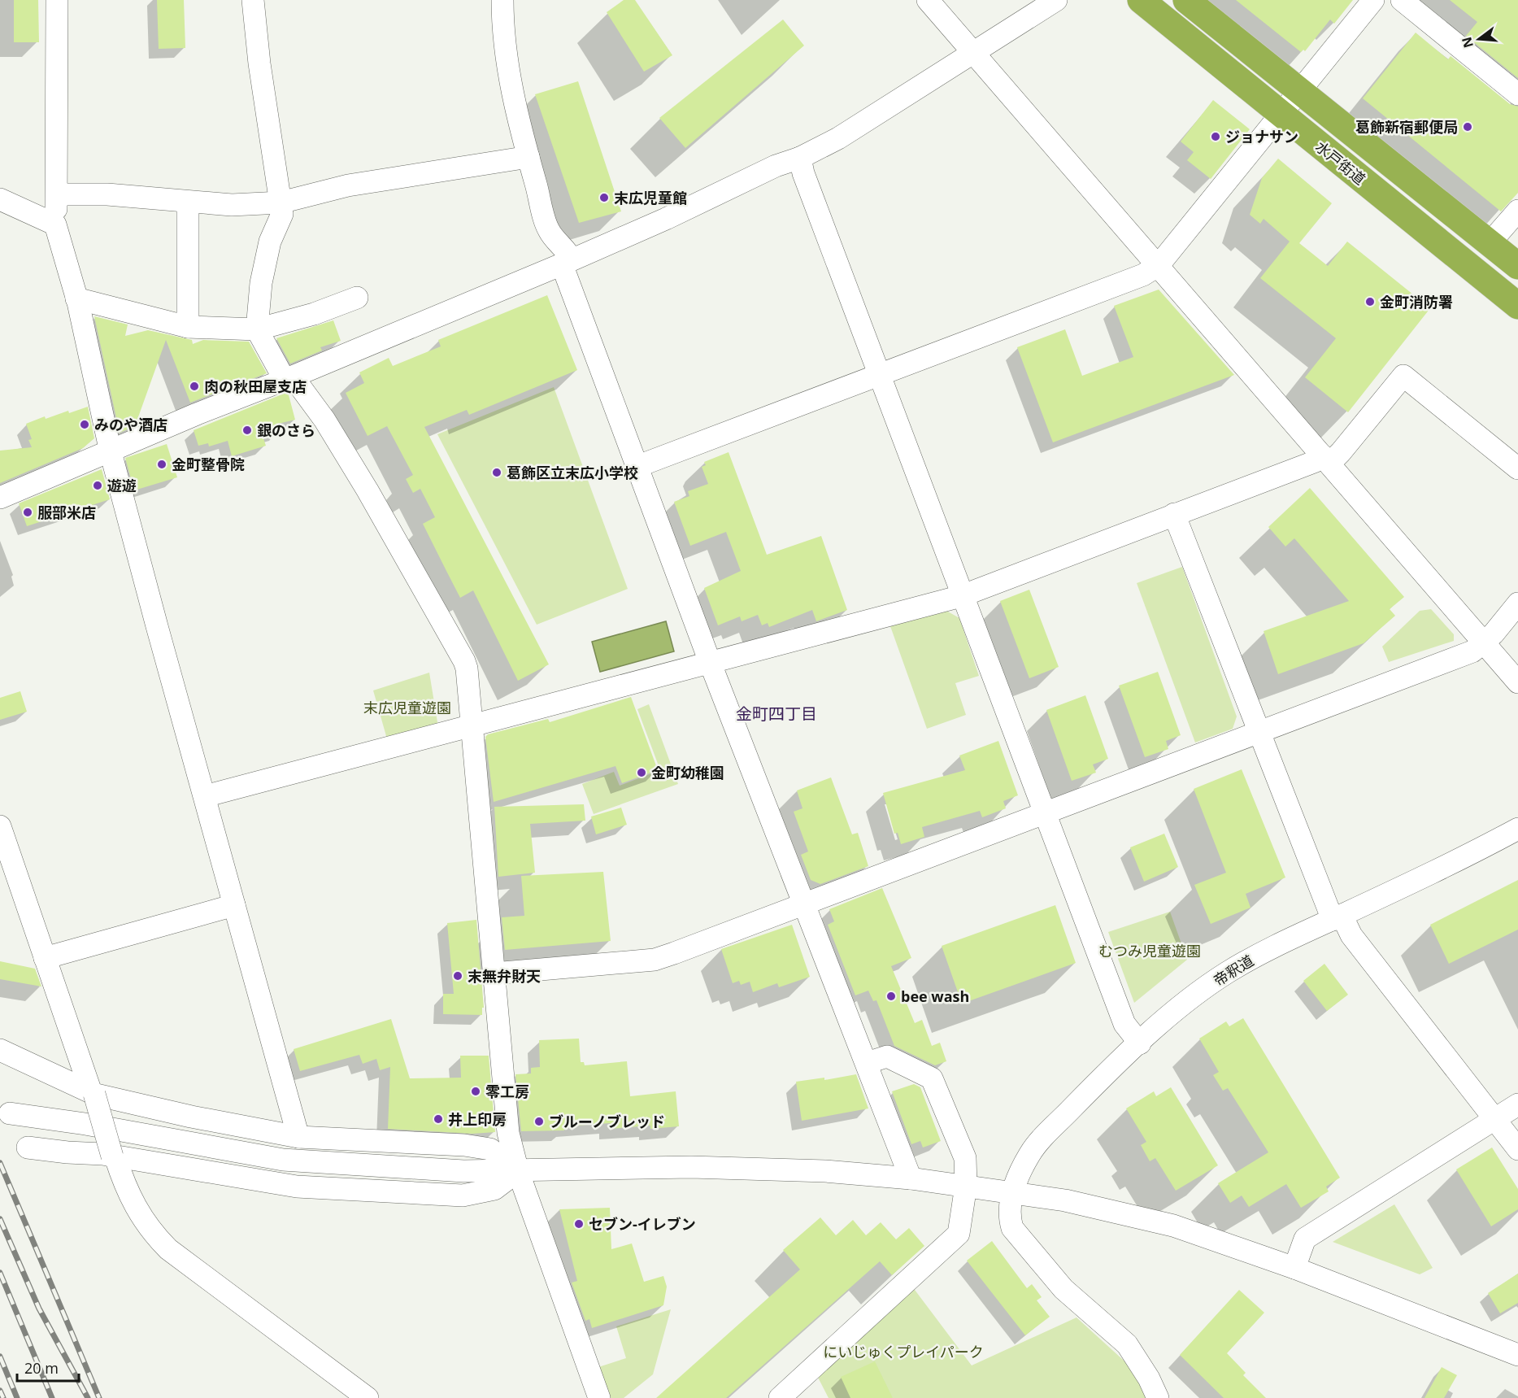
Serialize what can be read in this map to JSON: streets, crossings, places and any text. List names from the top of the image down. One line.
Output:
{"streets":{"highway":["水戸街道"],"street":["帝釈道"]},"districts":["金町四丁目"],"parks":["末広児童遊園","むつみ児童遊園","にいじゅくプレイパーク"],"places":["葛飾新宿郵便局","ジョナサン","末広児童館","金町消防署","肉の秋田屋支店","みのや酒店","銀のさら","金町整骨院","葛飾区立末広小学校","遊遊","服部米店","金町幼稚園","末無弁財天","bee wash","零工房","井上印房","ブルーノブレッド","セブン-イレブン"],"scale_bar":"20 m","north":"left"}
